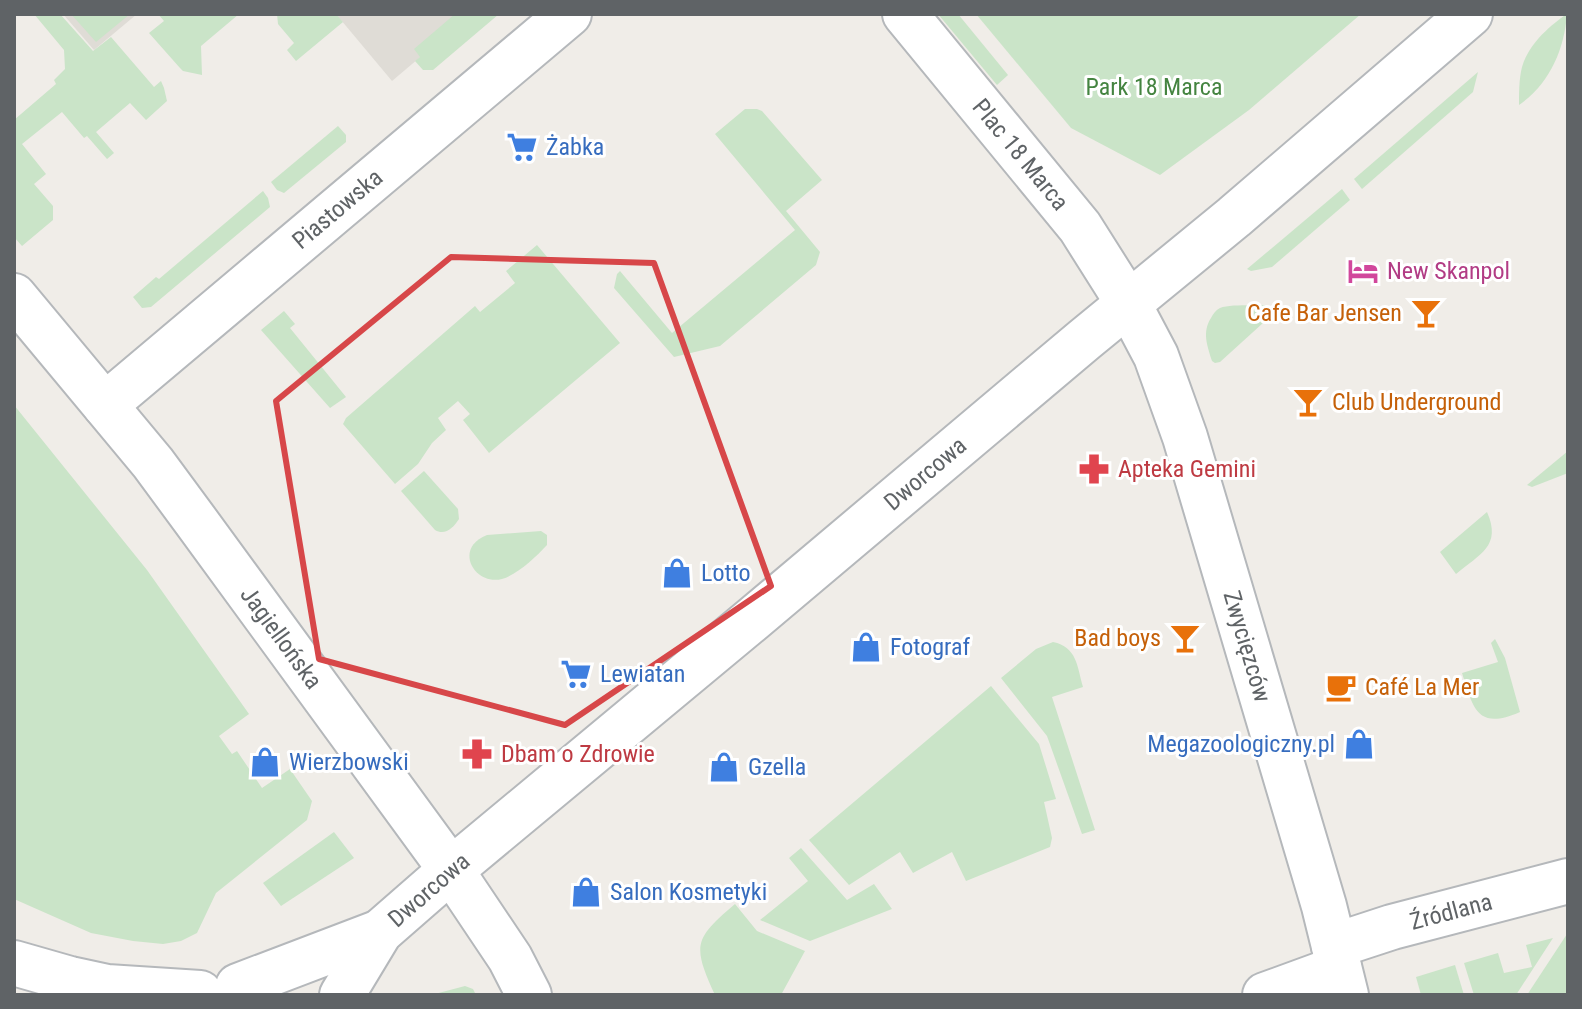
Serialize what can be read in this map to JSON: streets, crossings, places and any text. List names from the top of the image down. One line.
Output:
{"streets":{"street":["Plac 18 Marca","Piastowska","Dworcowa","Jagiellońska","Zwycięzców","Źródlana"]},"crossings":[["Plac 18 Marca","Dworcowa"],["Plac 18 Marca","Zwycięzców"],["Piastowska","Jagiellońska"],["Dworcowa","Jagiellońska"],["Dworcowa","Zwycięzców"],["Zwycięzców","Źródlana"]],"parks":["Park 18 Marca"],"places":{"supermarket":["Żabka","Lewiatan"],"hotel":["New Skanpol"],"bar":["Cafe Bar Jensen","Club Underground","Bad boys"],"pharmacy":["Apteka Gemini","Dbam o Zdrowie"],"shop":["Lotto","Fotograf","Megazoologiczny.pl","Wierzbowski","Gzella","Salon Kosmetyki"],"cafe":["Café La Mer"]}}
